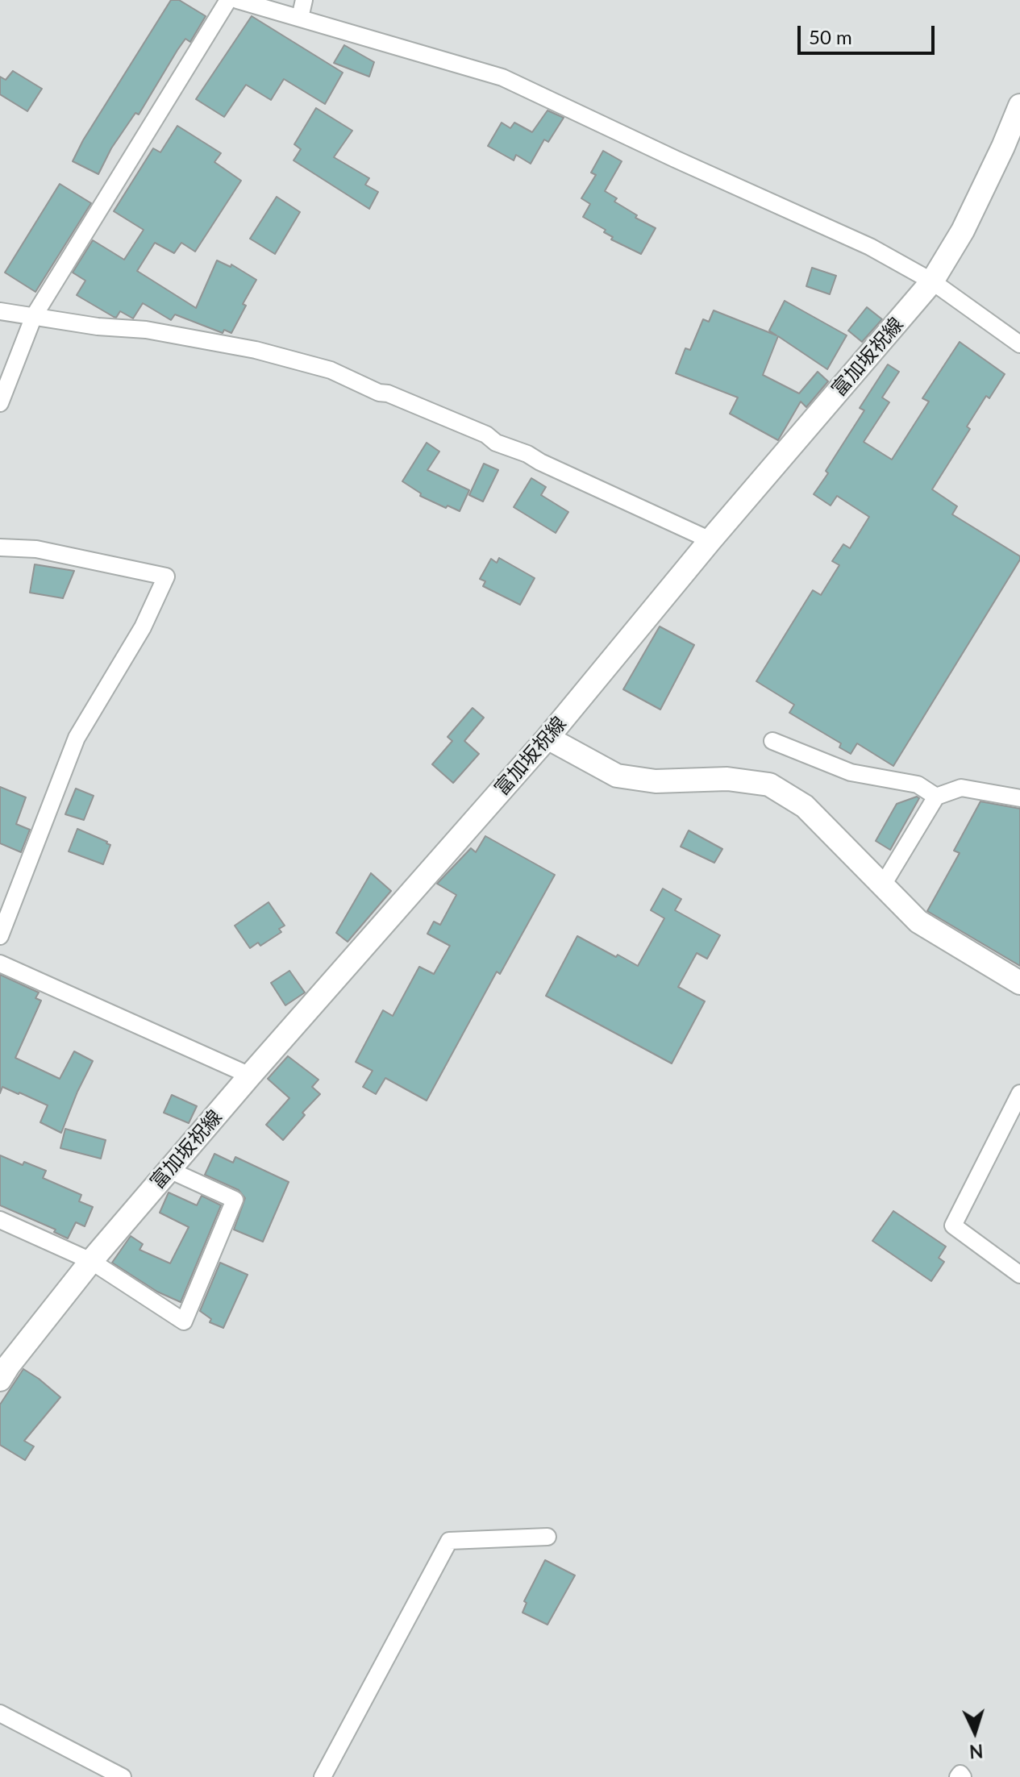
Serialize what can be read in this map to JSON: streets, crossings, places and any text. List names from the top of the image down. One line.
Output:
{"streets":{"main road":["富加坂祝線"]},"scale_bar":"50 m","north":"bottom"}
